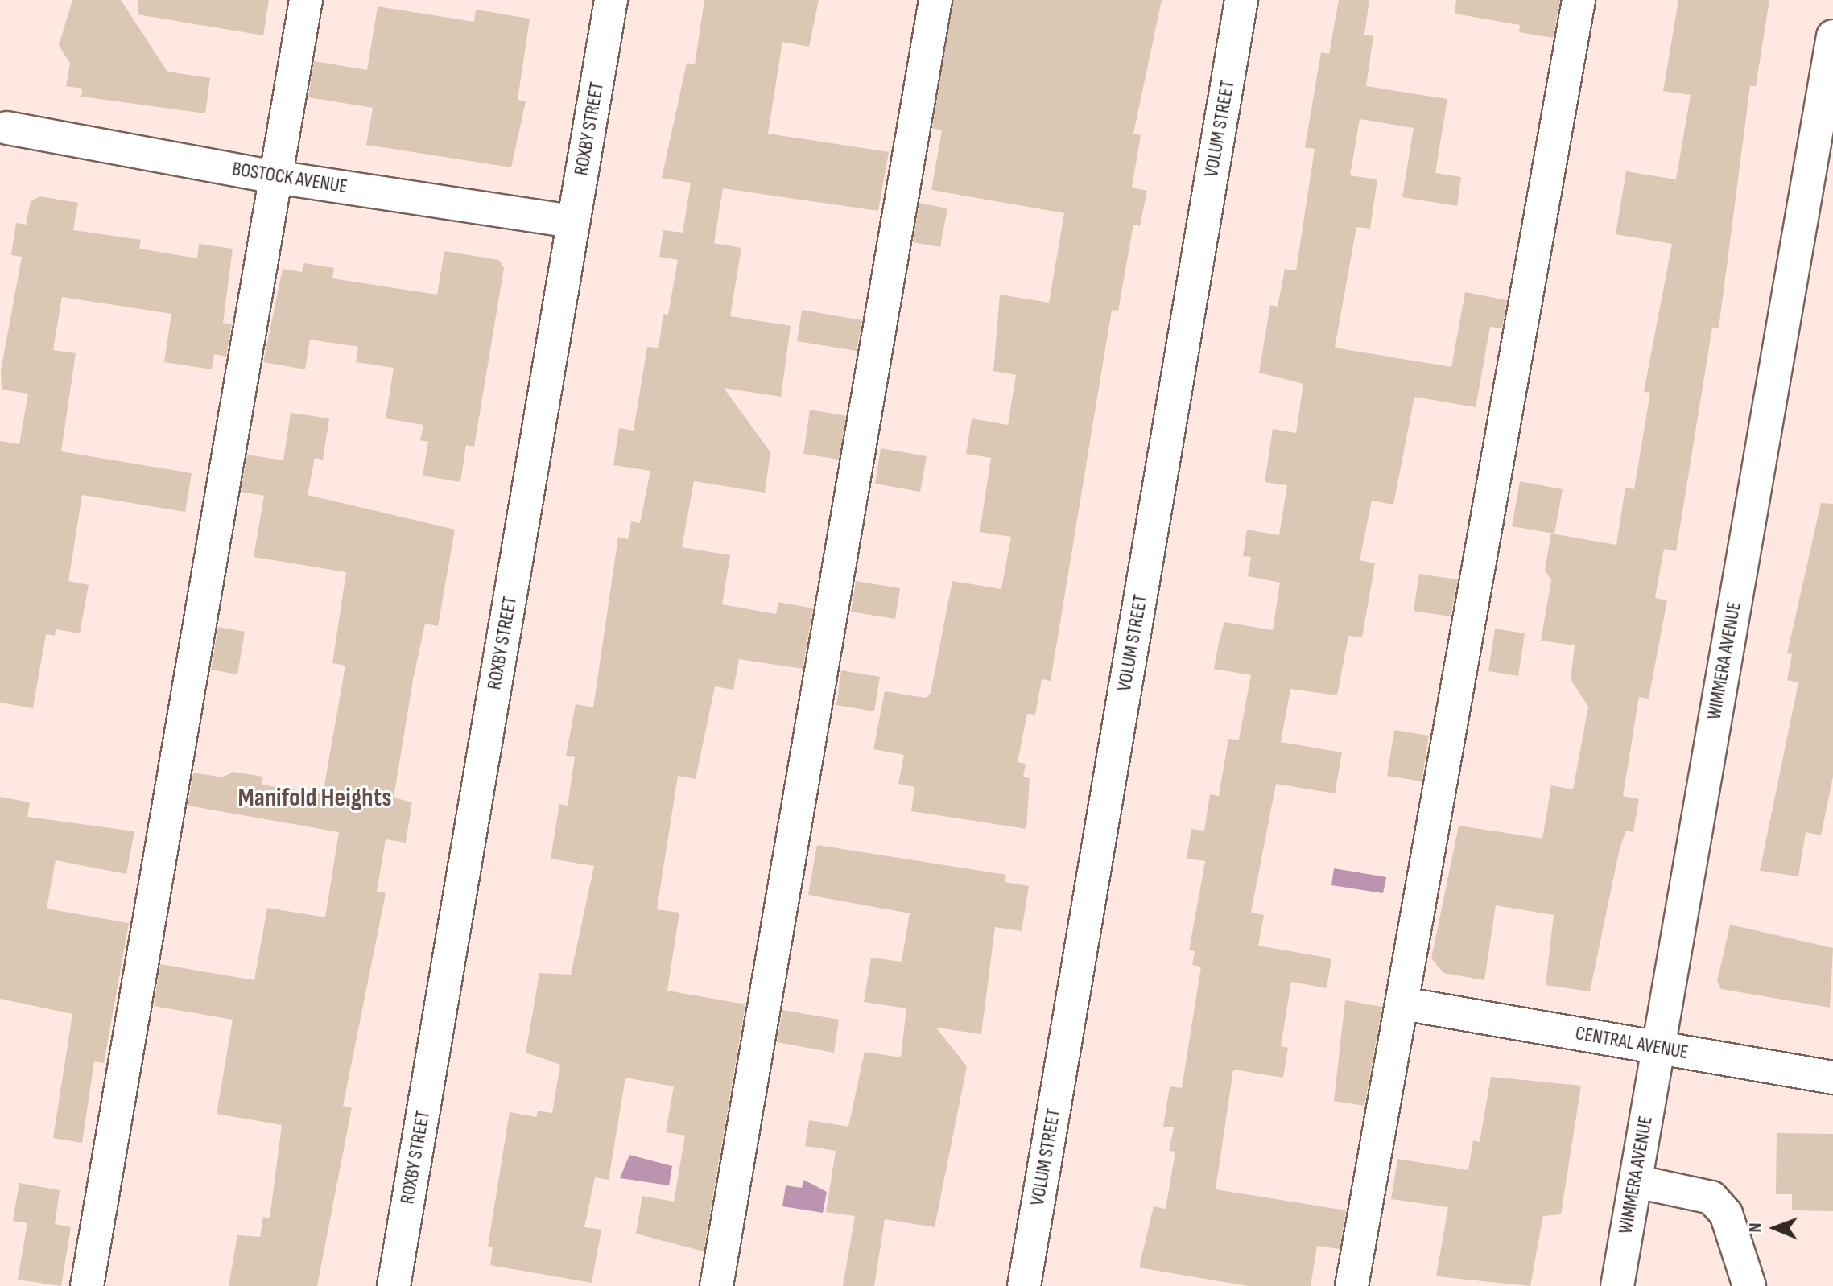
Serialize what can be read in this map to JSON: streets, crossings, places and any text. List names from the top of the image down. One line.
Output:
{"streets":{"street":["ROXBY STREET","VOLUM STREET","BOSTOCK AVENUE","WIMMERA AVENUE","CENTRAL AVENUE"]},"crossings":[["ROXBY STREET","BOSTOCK AVENUE"],["WIMMERA AVENUE","CENTRAL AVENUE"]],"districts":["Manifold Heights"],"north":"left"}
